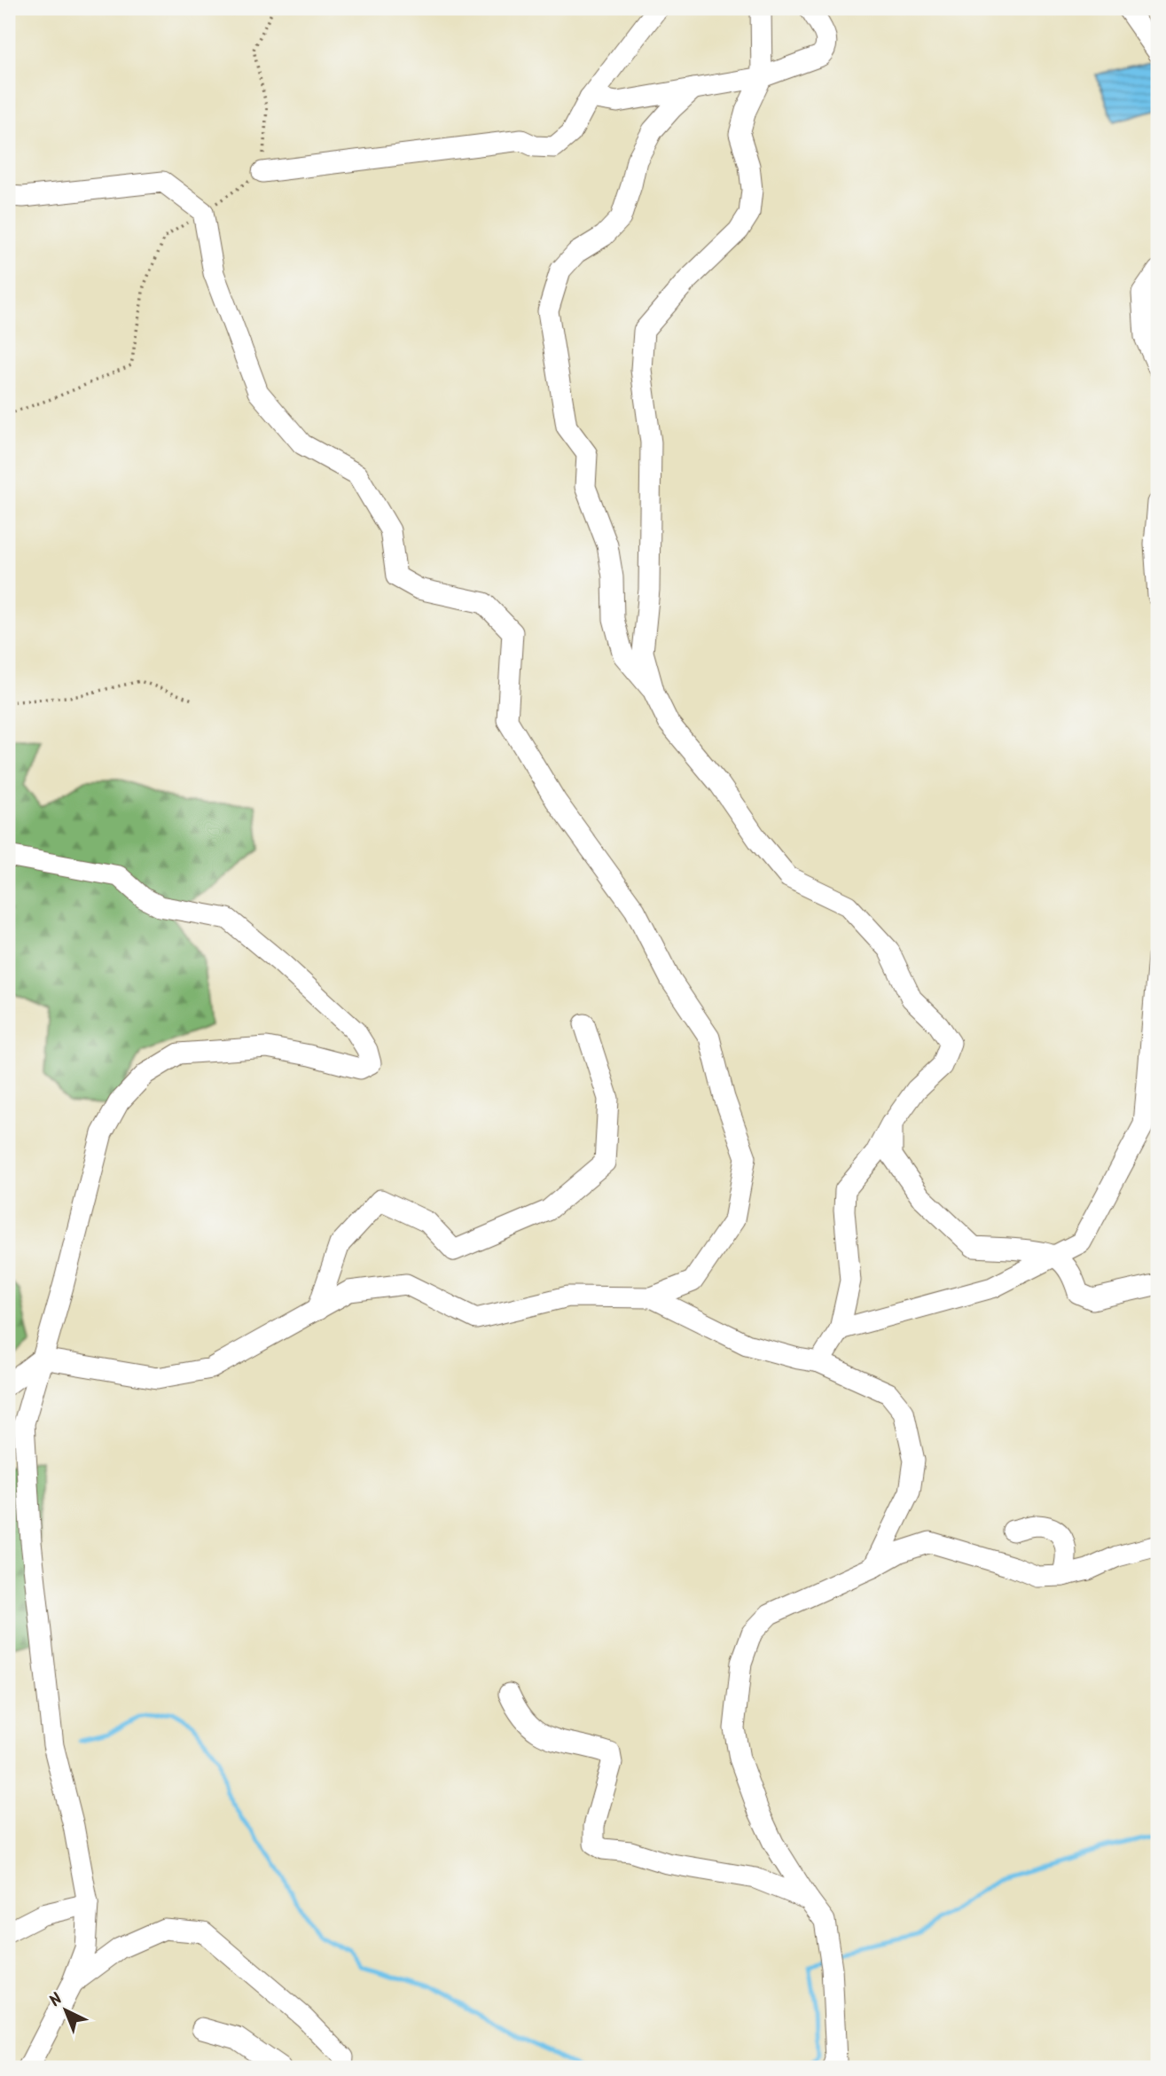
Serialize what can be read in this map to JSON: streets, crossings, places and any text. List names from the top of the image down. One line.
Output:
{"north":"top left"}
